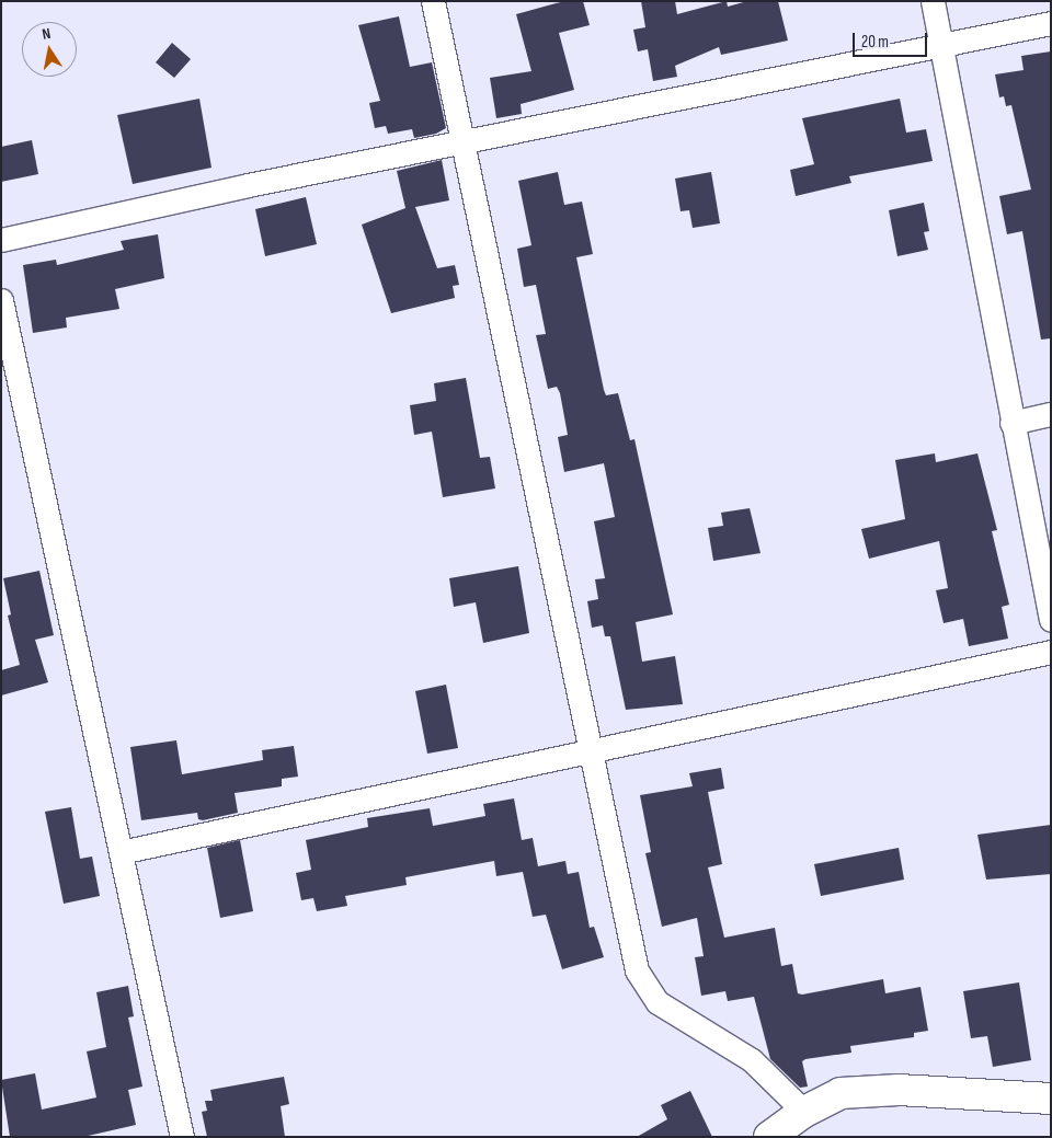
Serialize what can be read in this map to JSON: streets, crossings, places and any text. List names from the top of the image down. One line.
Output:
{"scale_bar":"20 m","north":"top"}
